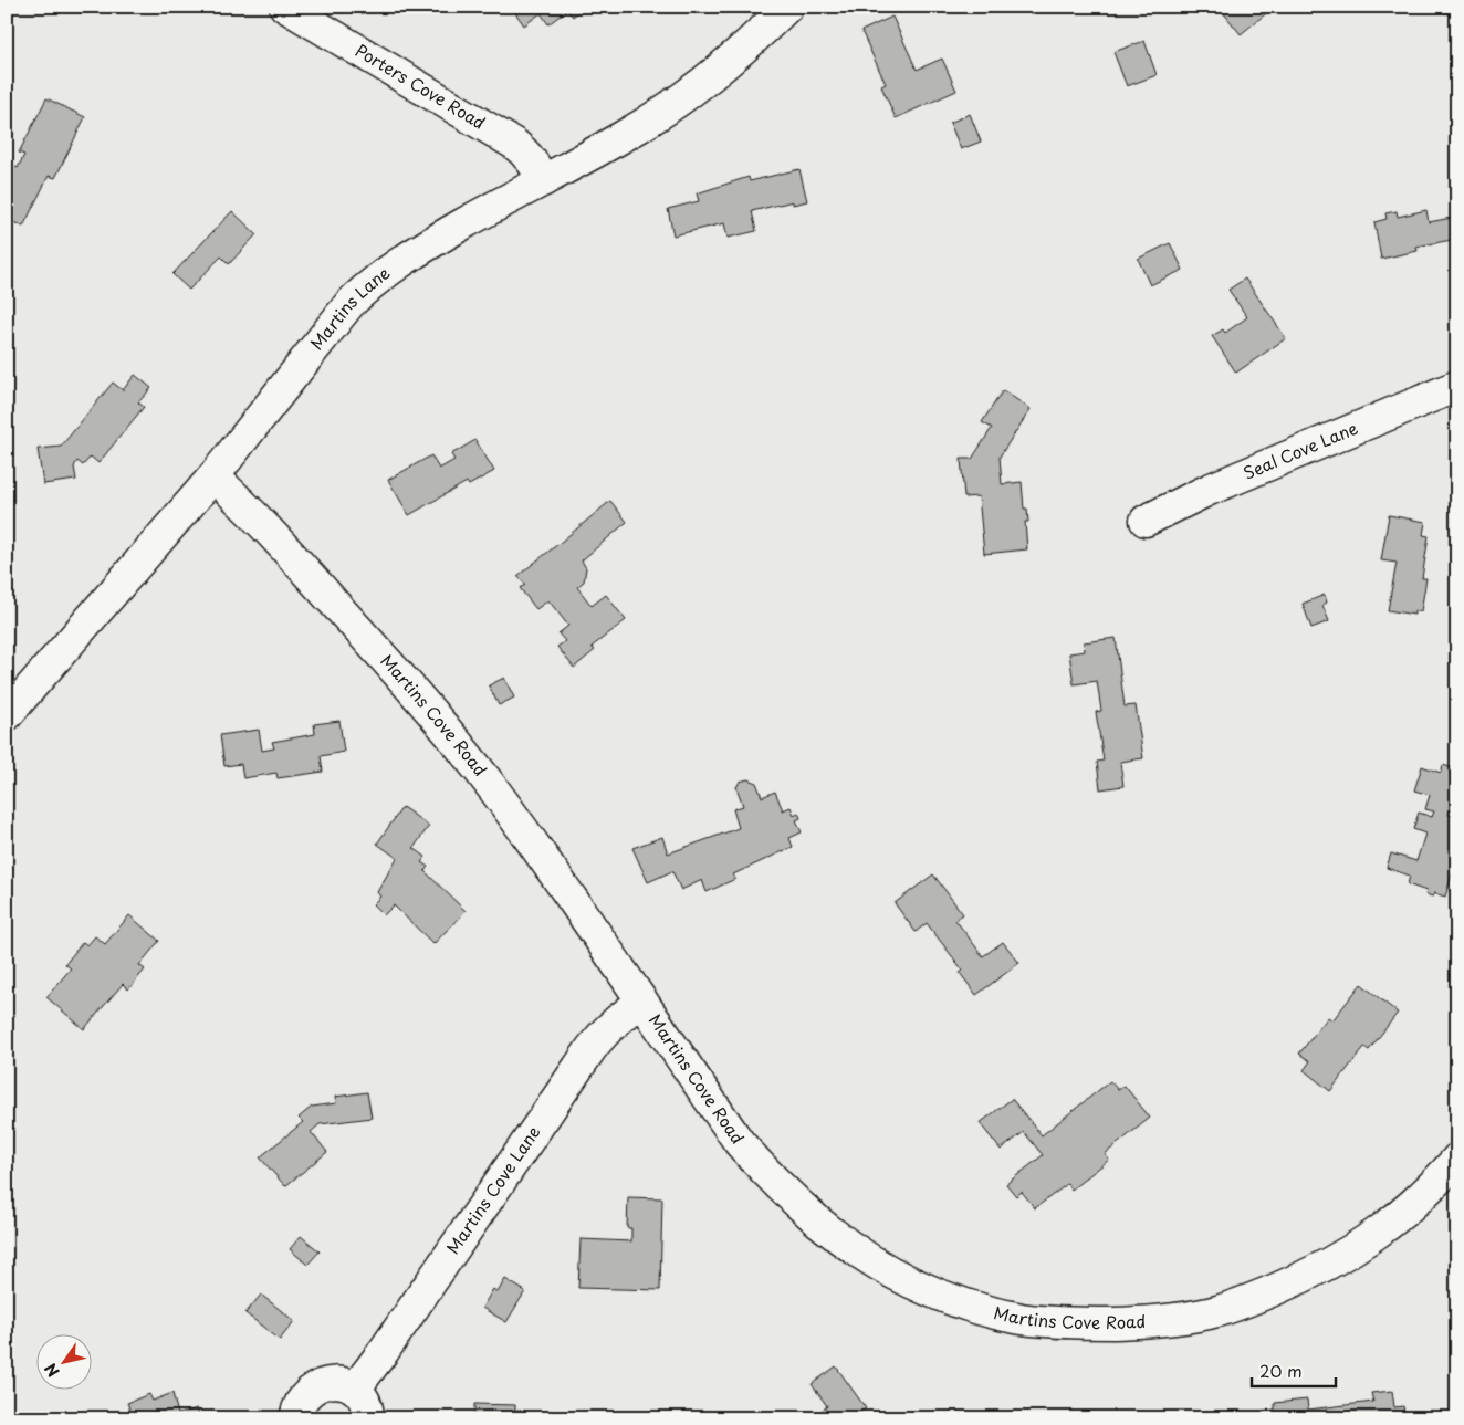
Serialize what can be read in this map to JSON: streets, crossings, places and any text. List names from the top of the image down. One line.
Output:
{"streets":{"street":["Porters Cove Road","Martins Lane","Seal Cove Lane","Martins Cove Road","Martins Cove Lane"]},"crossings":[["Porters Cove Road","Martins Lane"],["Martins Lane","Martins Cove Road"],["Martins Cove Road","Martins Cove Lane"]],"scale_bar":"20 m","north":"bottom left"}
